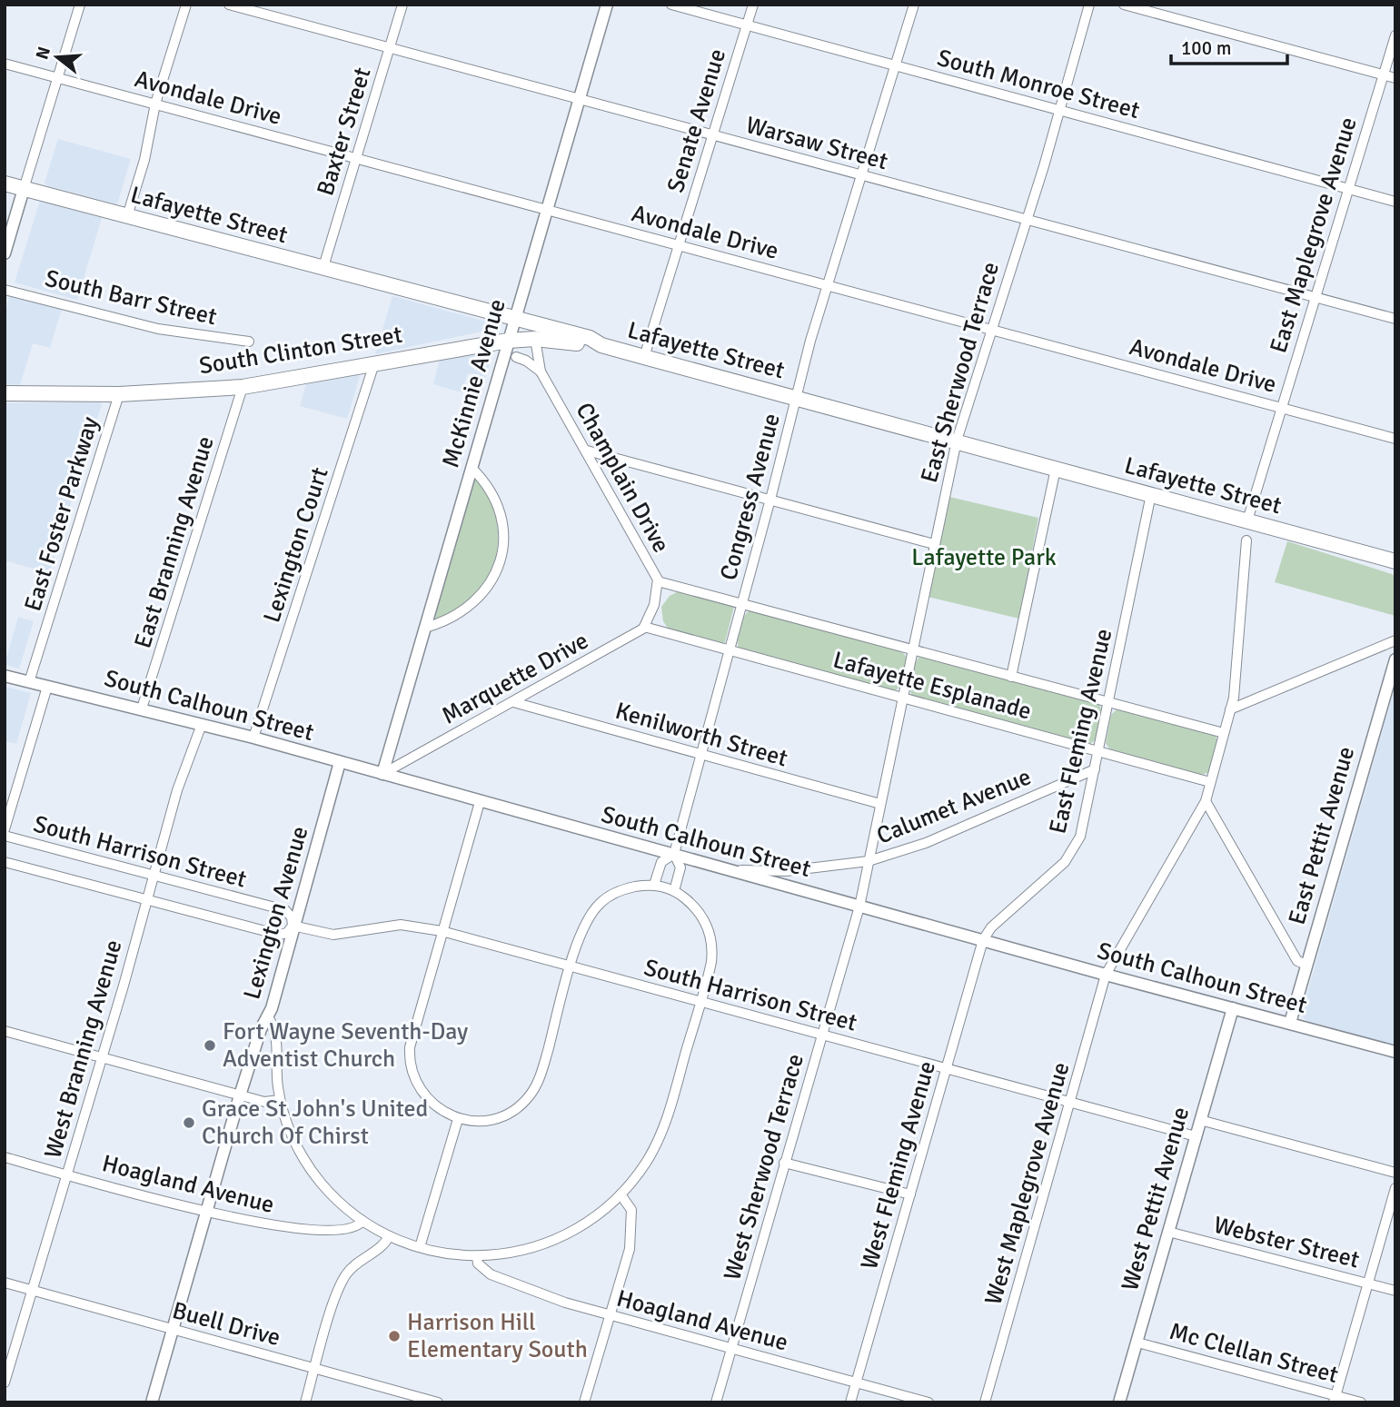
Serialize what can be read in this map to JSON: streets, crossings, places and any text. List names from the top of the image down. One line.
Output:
{"streets":{"highway":["Lafayette Street","South Clinton Street"],"street":["South Monroe Street","Avondale Drive","Senate Avenue","Baxter Street","Warsaw Street","East Maplegrove Avenue","South Barr Street","East Sherwood Terrace","McKinnie Avenue","Champlain Drive","Congress Avenue","East Foster Parkway","East Branning Avenue","Lexington Court","Marquette Drive","Lafayette Esplanade","South Calhoun Street","East Fleming Avenue","Kenilworth Street","Calumet Avenue","East Pettit Avenue","South Harrison Street","Lexington Avenue","West Branning Avenue","West Fleming Avenue","West Sherwood Terrace","West Maplegrove Avenue","Hoagland Avenue","West Pettit Avenue","Webster Street","Buell Drive","Mc Clellan Street"]},"crossings":[["South Monroe Street","Senate Avenue"],["South Monroe Street","East Maplegrove Avenue"],["South Monroe Street","East Sherwood Terrace"],["South Monroe Street","Congress Avenue"],["Avondale Drive","Senate Avenue"],["Avondale Drive","Baxter Street"],["Avondale Drive","East Maplegrove Avenue"],["Avondale Drive","East Sherwood Terrace"],["Avondale Drive","McKinnie Avenue"],["Avondale Drive","Congress Avenue"],["Senate Avenue","Warsaw Street"],["Senate Avenue","Lafayette Street"],["Baxter Street","Warsaw Street"],["Baxter Street","Lafayette Street"],["Warsaw Street","East Maplegrove Avenue"],["Warsaw Street","East Sherwood Terrace"],["Warsaw Street","McKinnie Avenue"],["Warsaw Street","Congress Avenue"],["Lafayette Street","East Maplegrove Avenue"],["Lafayette Street","South Clinton Street"],["Lafayette Street","East Sherwood Terrace"],["Lafayette Street","McKinnie Avenue"],["Lafayette Street","Congress Avenue"],["Lafayette Street","East Fleming Avenue"],["South Clinton Street","McKinnie Avenue"],["South Clinton Street","Champlain Drive"],["South Clinton Street","East Foster Parkway"],["South Clinton Street","East Branning Avenue"],["South Clinton Street","Lexington Court"],["East Sherwood Terrace","Lafayette Esplanade"],["East Sherwood Terrace","South Calhoun Street"],["East Sherwood Terrace","Kenilworth Street"],["East Sherwood Terrace","Calumet Avenue"],["East Sherwood Terrace","West Sherwood Terrace"],["McKinnie Avenue","Marquette Drive"],["McKinnie Avenue","South Calhoun Street"],["Champlain Drive","Marquette Drive"],["Champlain Drive","Lafayette Esplanade"],["Congress Avenue","Lafayette Esplanade"],["Congress Avenue","South Calhoun Street"],["Congress Avenue","Kenilworth Street"],["East Foster Parkway","South Calhoun Street"],["East Branning Avenue","South Calhoun Street"],["Lexington Court","South Calhoun Street"],["Marquette Drive","Lafayette Esplanade"],["Marquette Drive","South Calhoun Street"],["Marquette Drive","Kenilworth Street"],["Lafayette Esplanade","East Fleming Avenue"],["Lafayette Esplanade","West Maplegrove Avenue"],["South Calhoun Street","East Fleming Avenue"],["South Calhoun Street","Calumet Avenue"],["South Calhoun Street","East Pettit Avenue"],["South Calhoun Street","Lexington Avenue"],["South Calhoun Street","West Branning Avenue"],["South Calhoun Street","West Fleming Avenue"],["South Calhoun Street","West Sherwood Terrace"],["South Calhoun Street","West Maplegrove Avenue"],["South Calhoun Street","West Pettit Avenue"],["East Fleming Avenue","Calumet Avenue"],["East Fleming Avenue","West Fleming Avenue"],["South Harrison Street","Lexington Avenue"],["South Harrison Street","West Branning Avenue"],["South Harrison Street","West Fleming Avenue"],["South Harrison Street","West Sherwood Terrace"],["South Harrison Street","West Maplegrove Avenue"],["South Harrison Street","West Pettit Avenue"],["Lexington Avenue","Hoagland Avenue"],["Lexington Avenue","Buell Drive"],["West Branning Avenue","Hoagland Avenue"],["West Branning Avenue","Buell Drive"],["West Fleming Avenue","Hoagland Avenue"],["West Sherwood Terrace","Hoagland Avenue"],["West Pettit Avenue","Webster Street"],["West Pettit Avenue","Mc Clellan Street"]],"parks":["Lafayette Park"],"places":["Fort Wayne Seventh-Day Adventist Church","Grace St John's United Church Of Chirst","Harrison Hill Elementary South"],"scale_bar":"100 m","north":"left"}
